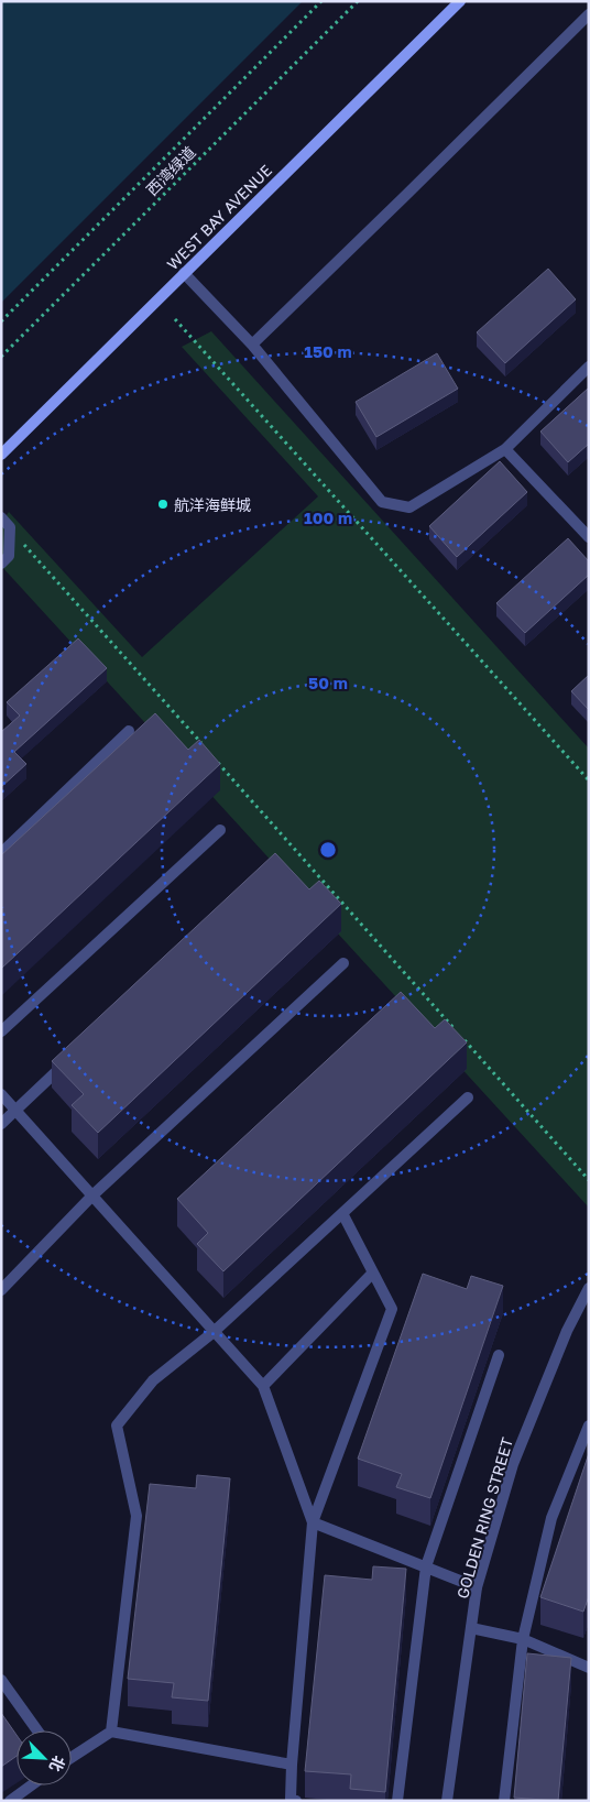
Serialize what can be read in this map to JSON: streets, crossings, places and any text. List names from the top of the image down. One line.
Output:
{"streets":{"main road":["WEST BAY AVENUE"],"street":["GOLDEN RING STREET"],"path":["西湾绿道"]},"places":["航洋海鲜城"],"north":"bottom right","rings":["150 m","100 m","50 m"]}
